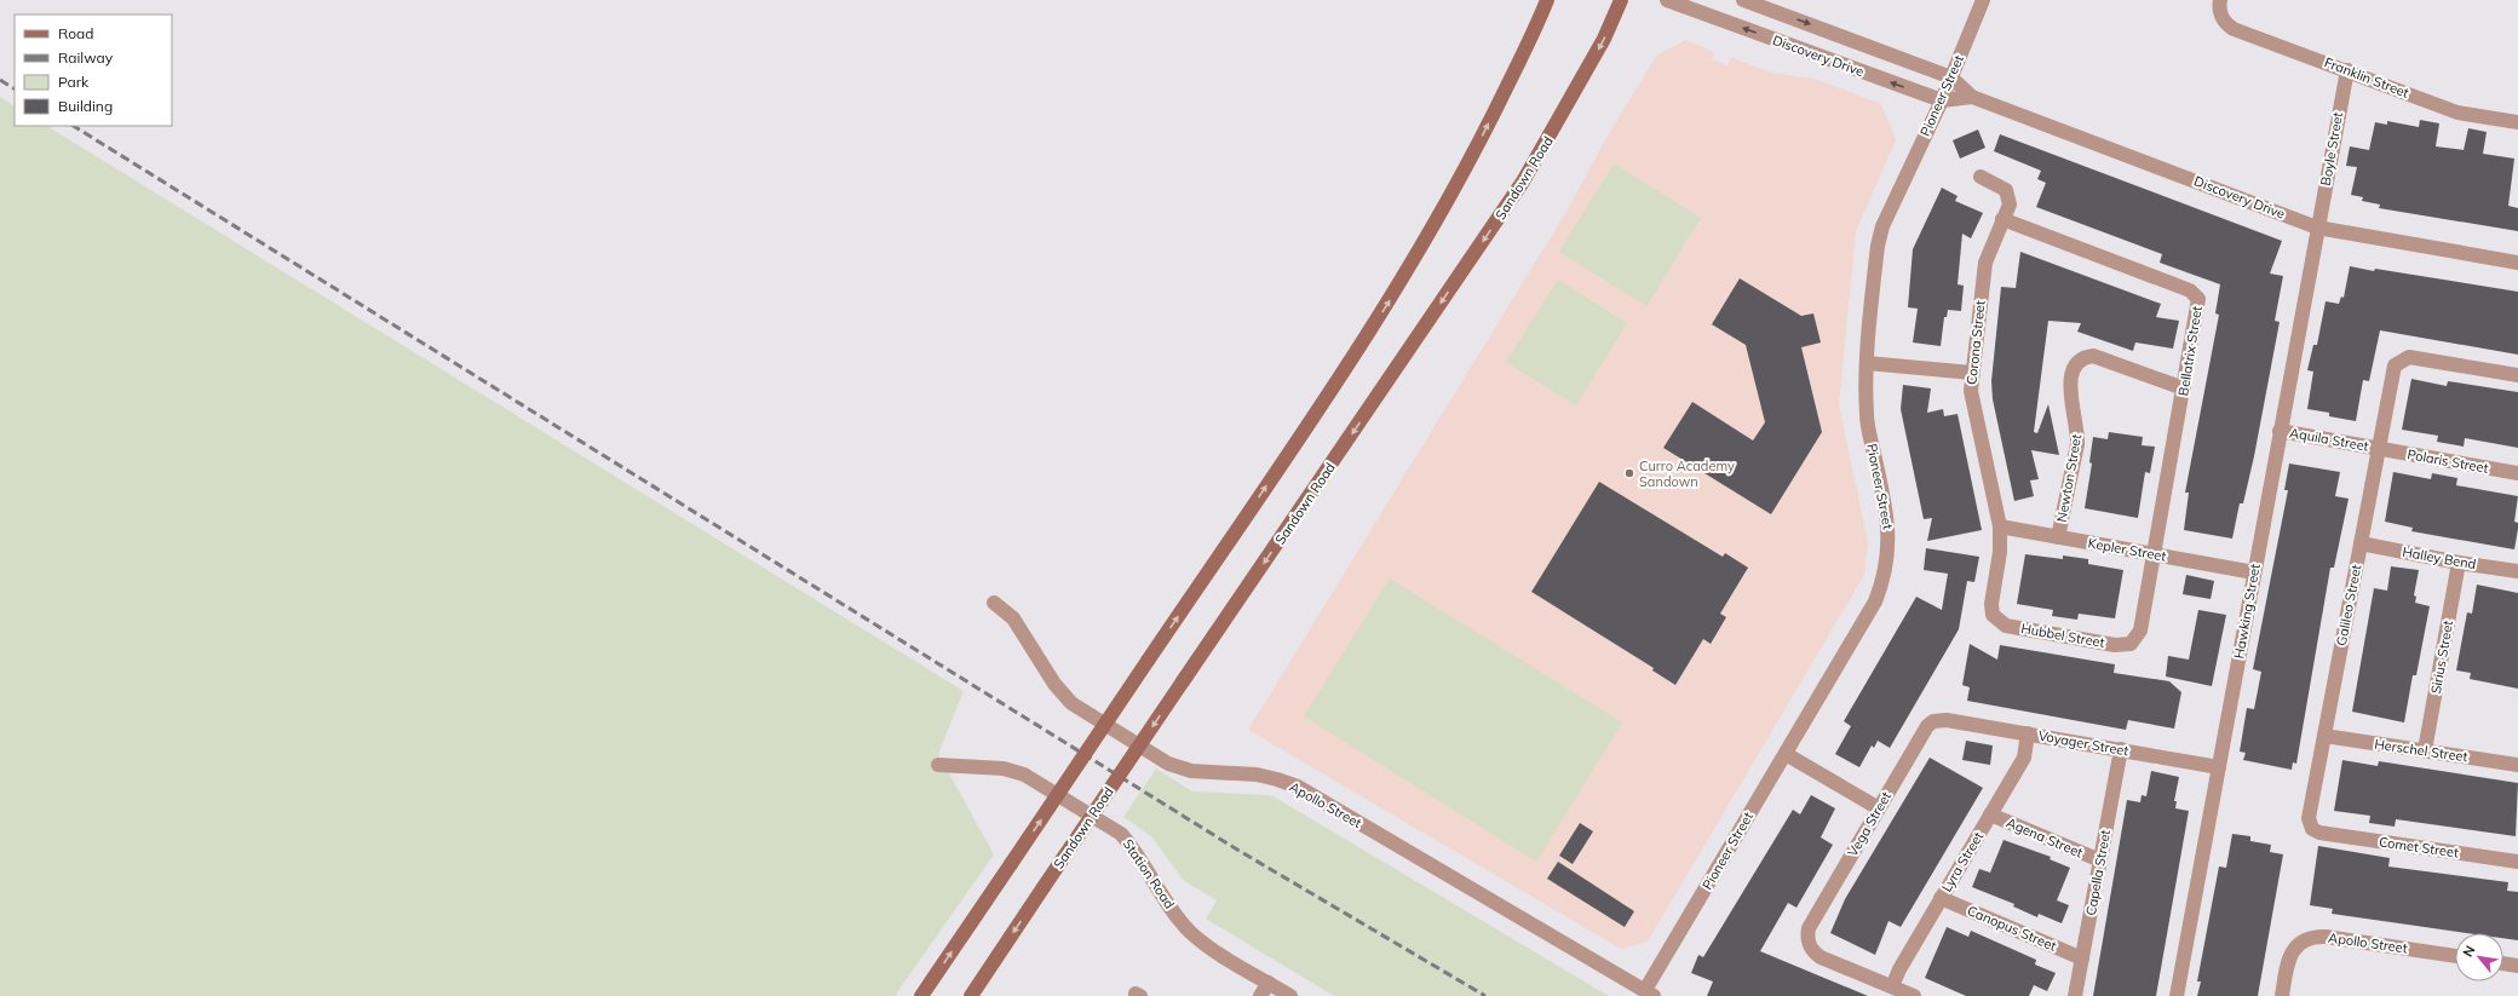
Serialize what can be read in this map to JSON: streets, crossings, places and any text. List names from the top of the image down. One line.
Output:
{"streets":{"main road":["Sandown Road"],"street":["Discovery Drive","Franklin Street","Pioneer Street","Boyle Street","Corona Street","Bellatrix Street","Aquila Street","Polaris Street","Newton Street","Kepler Street","Halley Bend","Galileo Street","Hawking Street","Hubbel Street","Sirius Street","Voyager Street","Herschel Street","Apollo Street","Vega Street","Agena Street","Comet Street","Lyra Street","Capella Street","Station Road","Canopus Street"]},"crossings":[["Discovery Drive","Pioneer Street"],["Discovery Drive","Boyle Street"],["Discovery Drive","Hawking Street"],["Franklin Street","Boyle Street"],["Pioneer Street","Apollo Street"],["Boyle Street","Hawking Street"],["Corona Street","Bellatrix Street"],["Corona Street","Kepler Street"],["Corona Street","Hubbel Street"],["Bellatrix Street","Newton Street"],["Bellatrix Street","Kepler Street"],["Bellatrix Street","Hubbel Street"],["Aquila Street","Polaris Street"],["Aquila Street","Galileo Street"],["Aquila Street","Hawking Street"],["Polaris Street","Galileo Street"],["Newton Street","Kepler Street"],["Kepler Street","Hawking Street"],["Kepler Street","Hubbel Street"],["Halley Bend","Galileo Street"],["Halley Bend","Sirius Street"],["Galileo Street","Herschel Street"],["Galileo Street","Comet Street"],["Hawking Street","Voyager Street"],["Sirius Street","Herschel Street"],["Voyager Street","Vega Street"],["Voyager Street","Lyra Street"],["Voyager Street","Capella Street"],["Vega Street","Lyra Street"],["Agena Street","Lyra Street"],["Agena Street","Capella Street"],["Lyra Street","Canopus Street"],["Capella Street","Canopus Street"]],"places":["Curro Academy Sandown"],"legend":["Road","Railway","Park","Building"],"north":"top left"}
